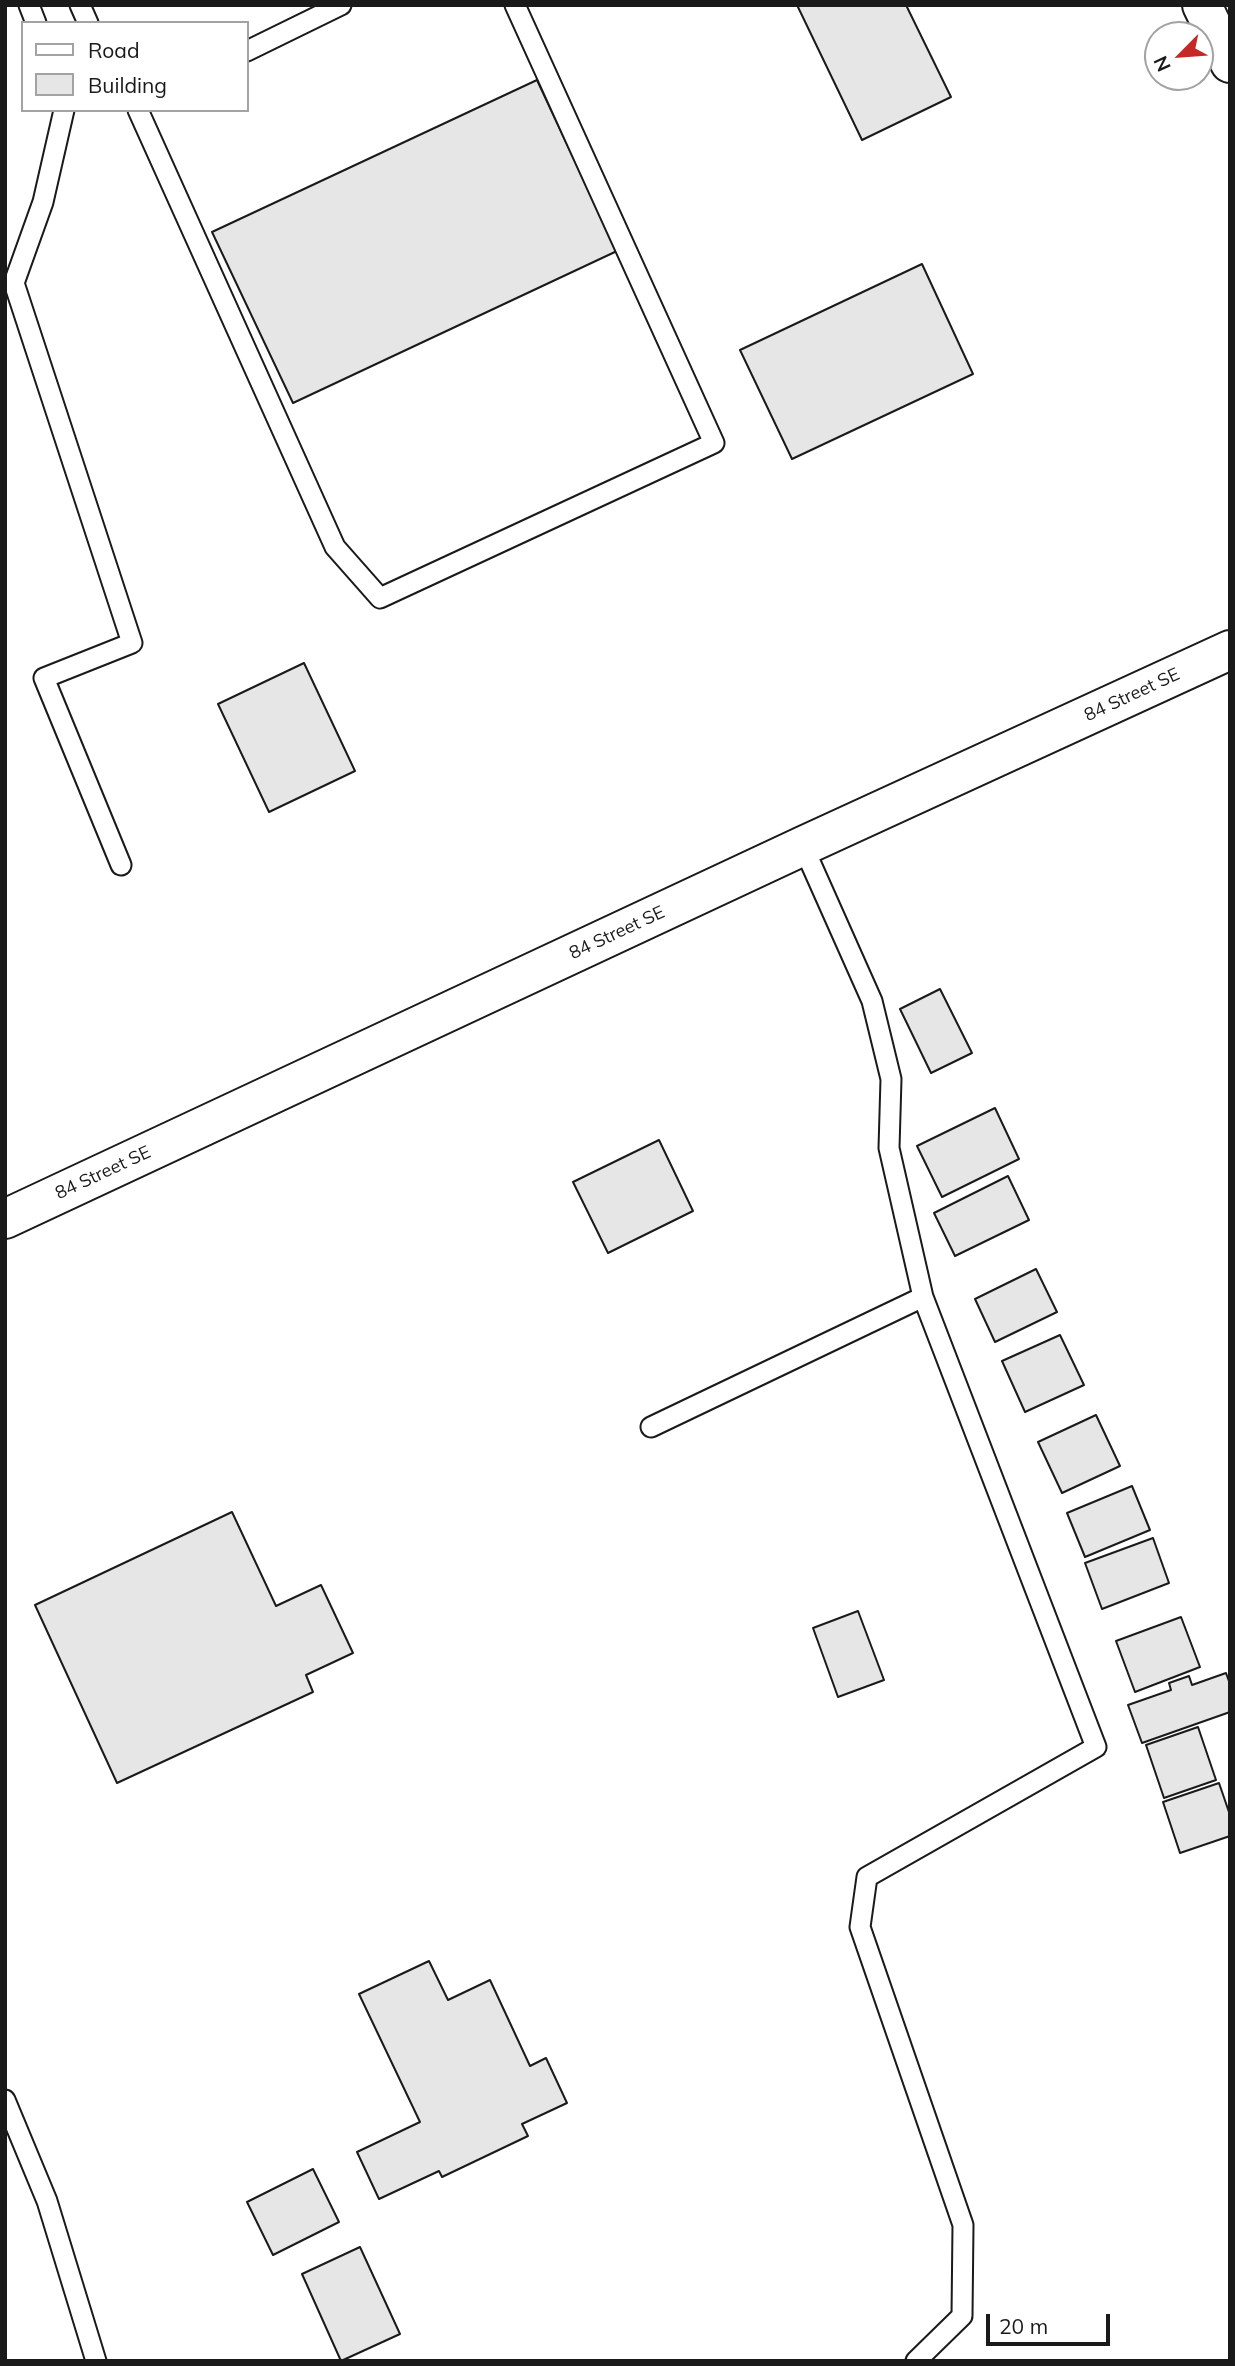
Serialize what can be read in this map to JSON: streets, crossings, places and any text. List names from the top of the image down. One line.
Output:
{"streets":{"street":["84 Street SE"]},"legend":["Road","Building"],"scale_bar":"20 m","north":"bottom left"}
